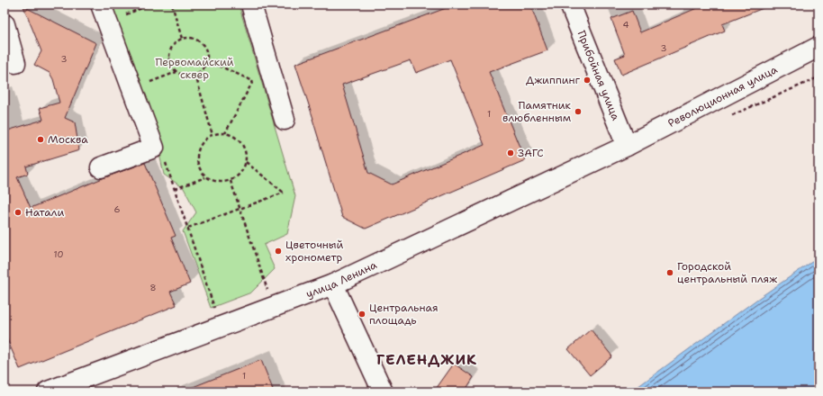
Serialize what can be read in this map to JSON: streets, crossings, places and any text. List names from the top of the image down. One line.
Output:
{"streets":{"street":["Прибойная улица","Революционная улица","улица Ленина"]},"crossings":[["Прибойная улица","Революционная улица"],["Прибойная улица","улица Ленина"],["Революционная улица","улица Ленина"]],"districts":["ГЕЛЕНДЖИК"],"parks":["Первомайский сквер"],"places":["Джиппинг","Памятник влюбленным","Москва","ЗАГС","Натали","Цветочный хронометр","Городской центральный пляж","Центральная площадь"],"house_numbers":["4","3","3","1","6","10","8","1"]}
